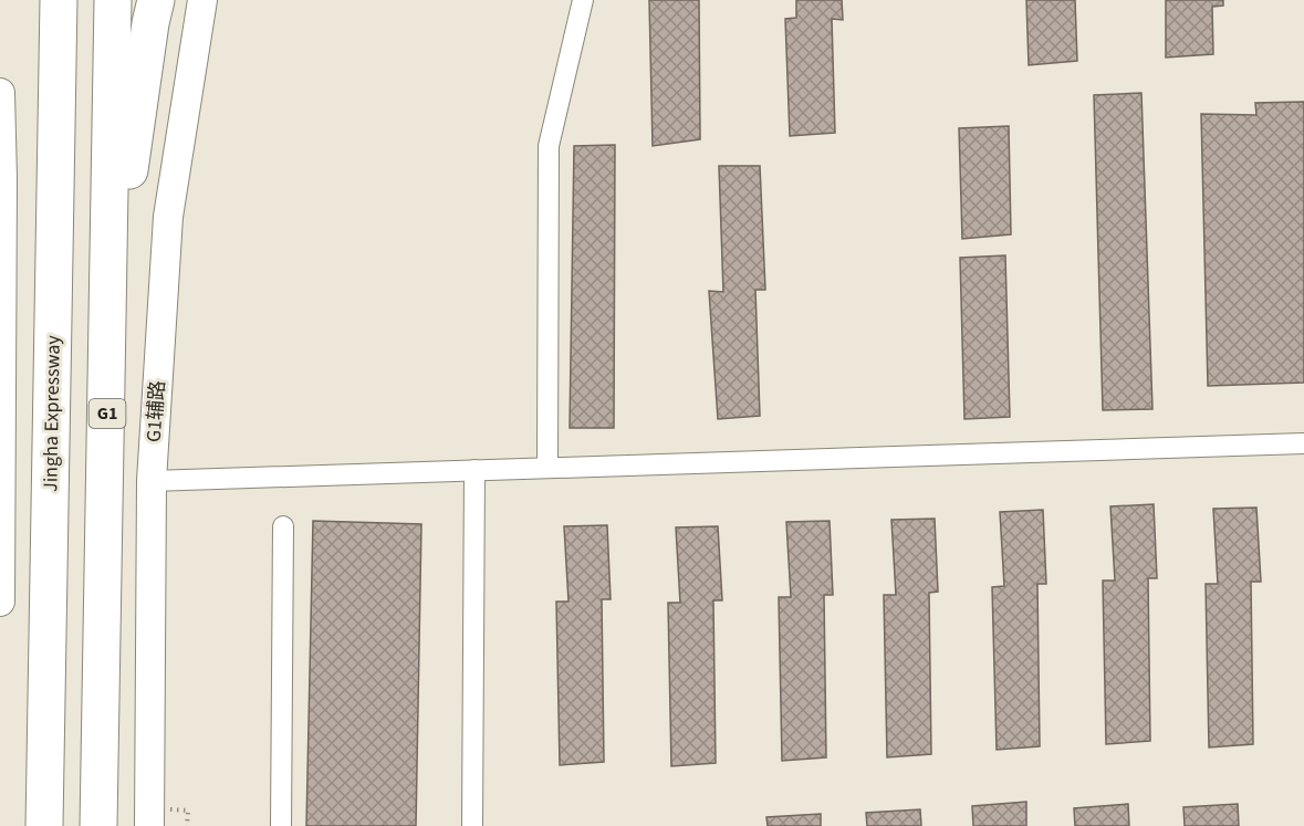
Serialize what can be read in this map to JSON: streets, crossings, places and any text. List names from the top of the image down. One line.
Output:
{"streets":{"highway":["Jingha Expressway","G1"],"street":["G1辅路"]}}
